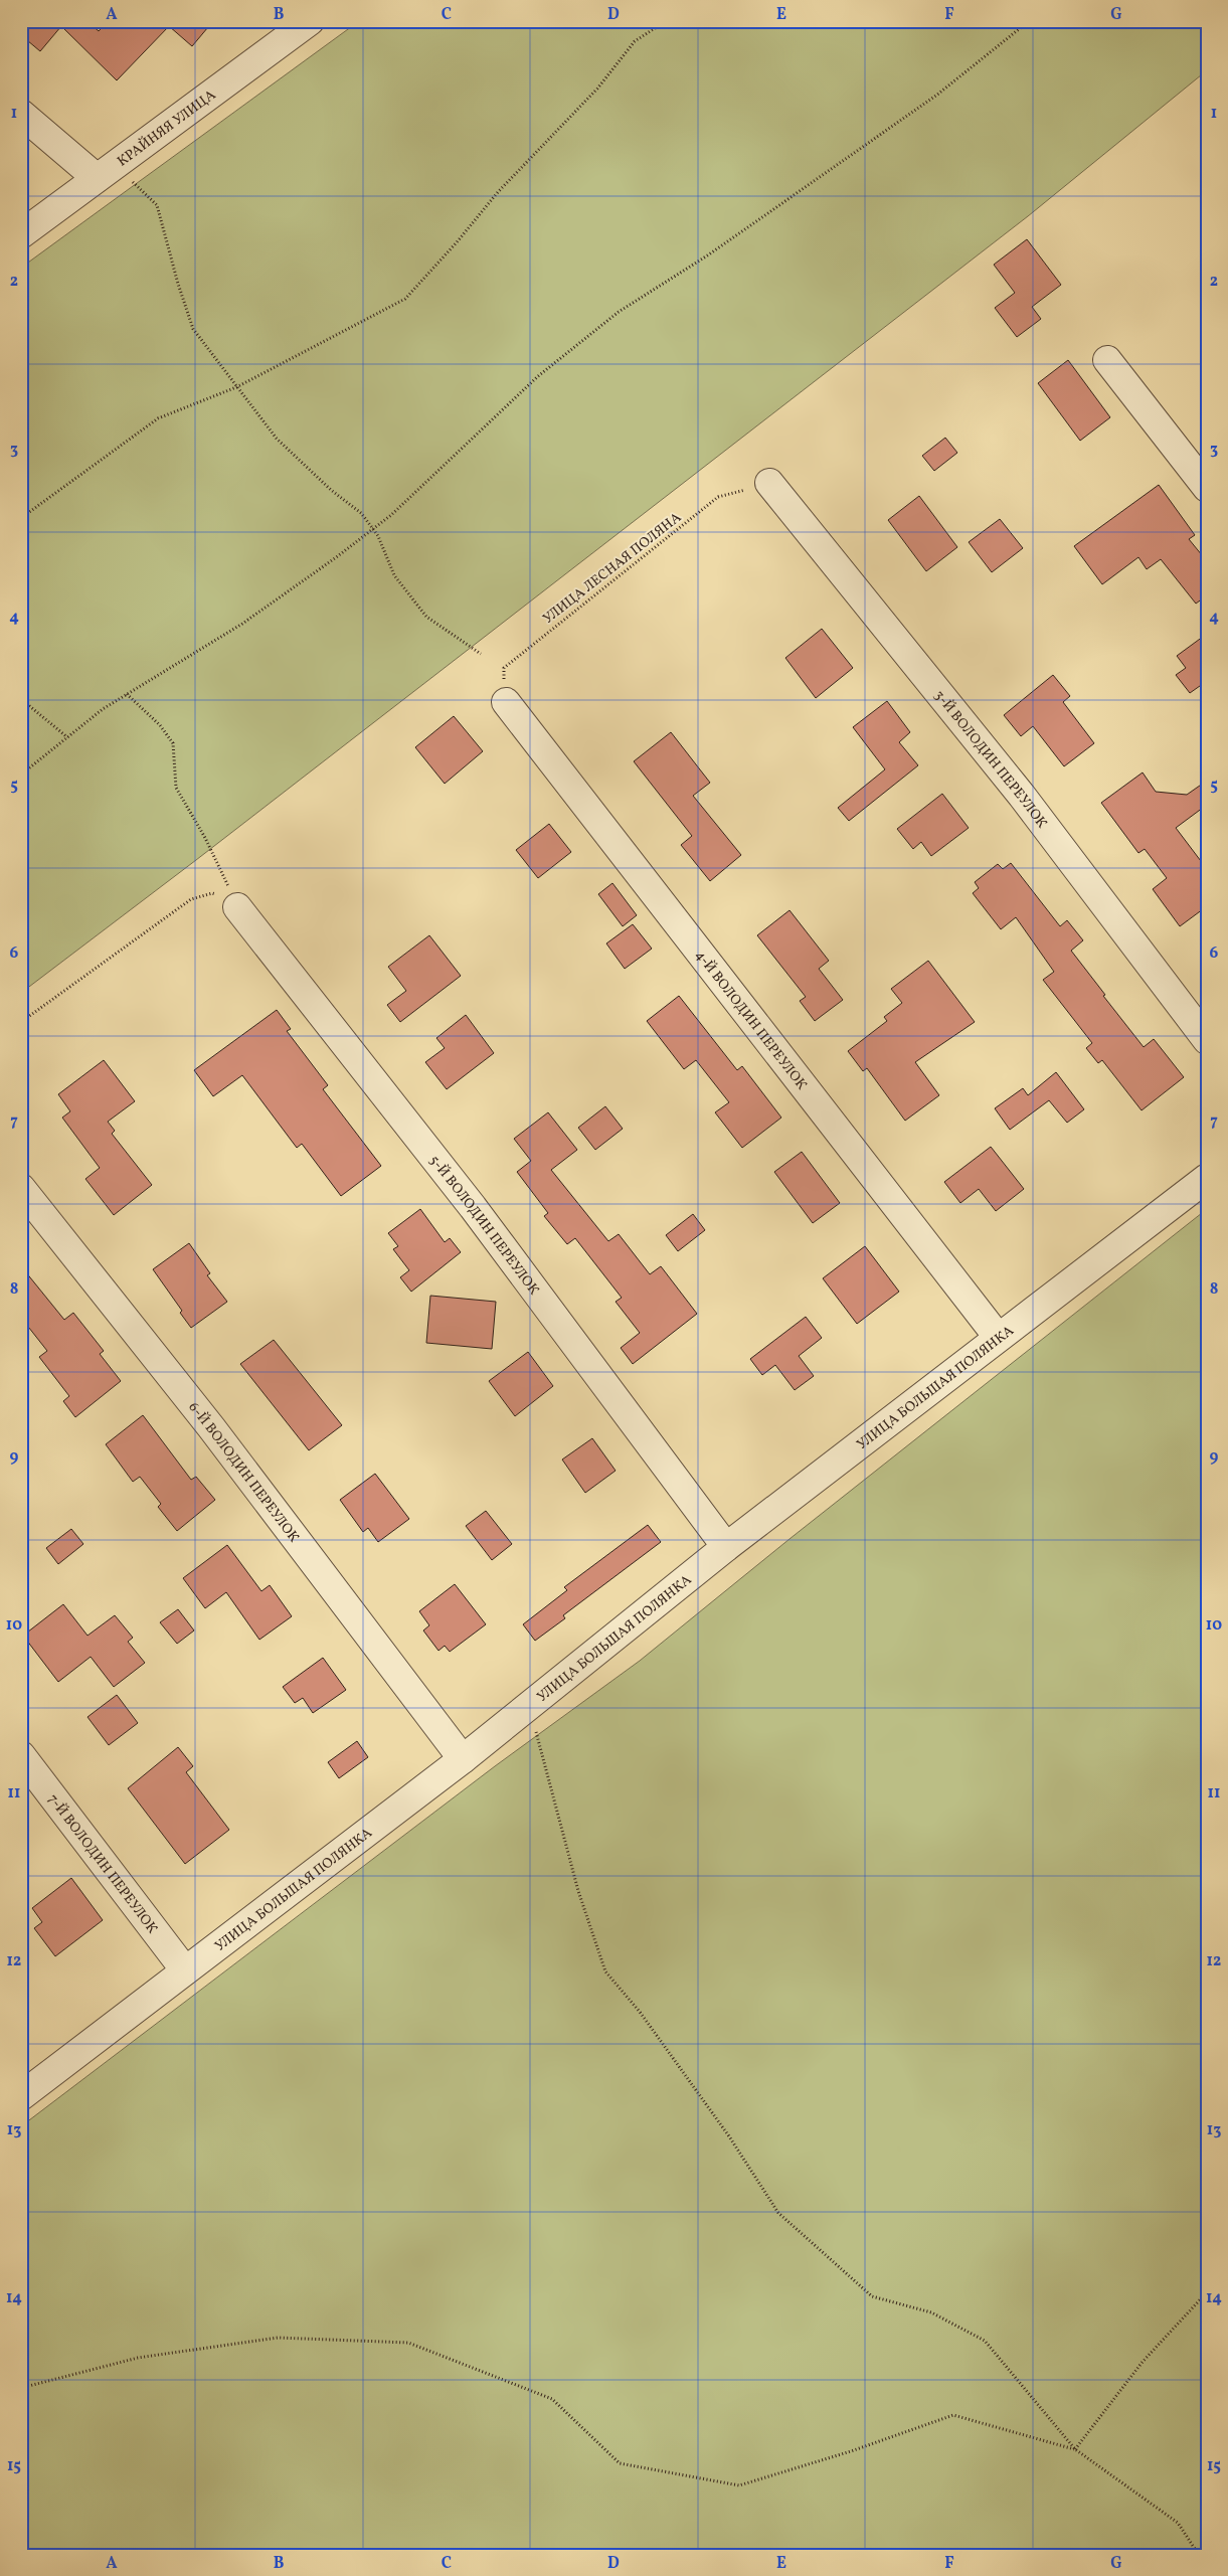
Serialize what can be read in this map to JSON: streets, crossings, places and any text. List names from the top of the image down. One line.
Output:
{"streets":{"street":["КРАЙНЯЯ УЛИЦА","3-Й ВОЛОДИН ПЕРЕУЛОК","4-Й ВОЛОДИН ПЕРЕУЛОК","5-Й ВОЛОДИН ПЕРЕУЛОК","УЛИЦА БОЛЬШАЯ ПОЛЯНКА","6-Й ВОЛОДИН ПЕРЕУЛОК","7-Й ВОЛОДИН ПЕРЕУЛОК"],"path":["УЛИЦА ЛЕСНАЯ ПОЛЯНА"]},"crossings":[["УЛИЦА ЛЕСНАЯ ПОЛЯНА","3-Й ВОЛОДИН ПЕРЕУЛОК"],["УЛИЦА ЛЕСНАЯ ПОЛЯНА","4-Й ВОЛОДИН ПЕРЕУЛОК"],["4-Й ВОЛОДИН ПЕРЕУЛОК","УЛИЦА БОЛЬШАЯ ПОЛЯНКА"],["5-Й ВОЛОДИН ПЕРЕУЛОК","УЛИЦА БОЛЬШАЯ ПОЛЯНКА"],["УЛИЦА БОЛЬШАЯ ПОЛЯНКА","6-Й ВОЛОДИН ПЕРЕУЛОК"],["УЛИЦА БОЛЬШАЯ ПОЛЯНКА","7-Й ВОЛОДИН ПЕРЕУЛОК"]],"grid":{"columns":["A","B","C","D","E","F","G"],"rows":["1","2","3","4","5","6","7","8","9","10","11","12","13","14","15"]}}
